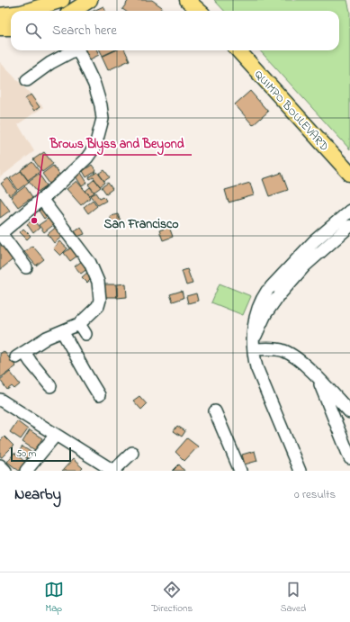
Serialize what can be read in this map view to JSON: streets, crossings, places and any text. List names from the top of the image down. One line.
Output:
{"streets":{"main road":["QUIMPO BOULEVARD"]},"districts":["San Francisco"],"places":["Brows Blyss and Beyond"],"scale_bar":"50 m","page":{"search":"Search here","scale":"50 m","heading":["Nearby","0 results"],"nav":["Map","Directions","Saved"]}}
